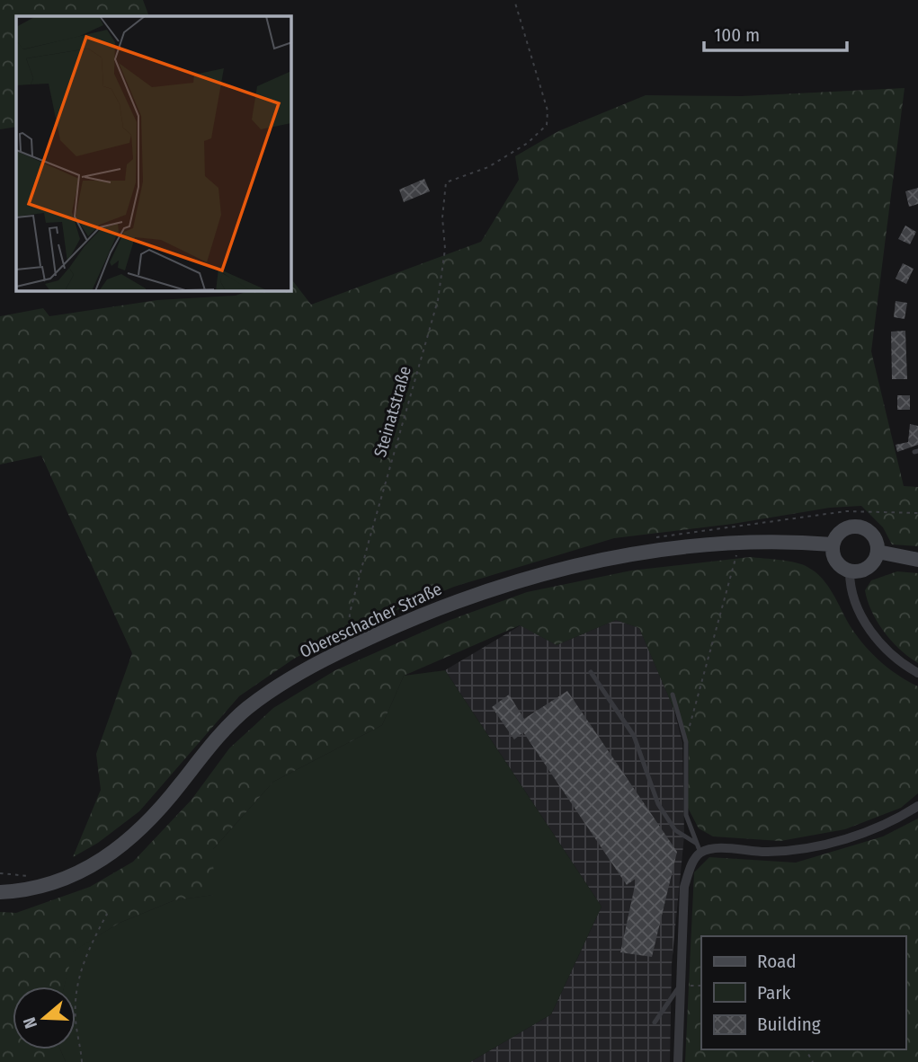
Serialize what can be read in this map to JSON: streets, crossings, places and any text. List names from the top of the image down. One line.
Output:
{"streets":{"main road":["Obereschacher Straße"],"path":["Steinatstraße"]},"crossings":[["Steinatstraße","Obereschacher Straße"]],"legend":["Road","Park","Building"],"scale_bar":"100 m","north":"left"}
